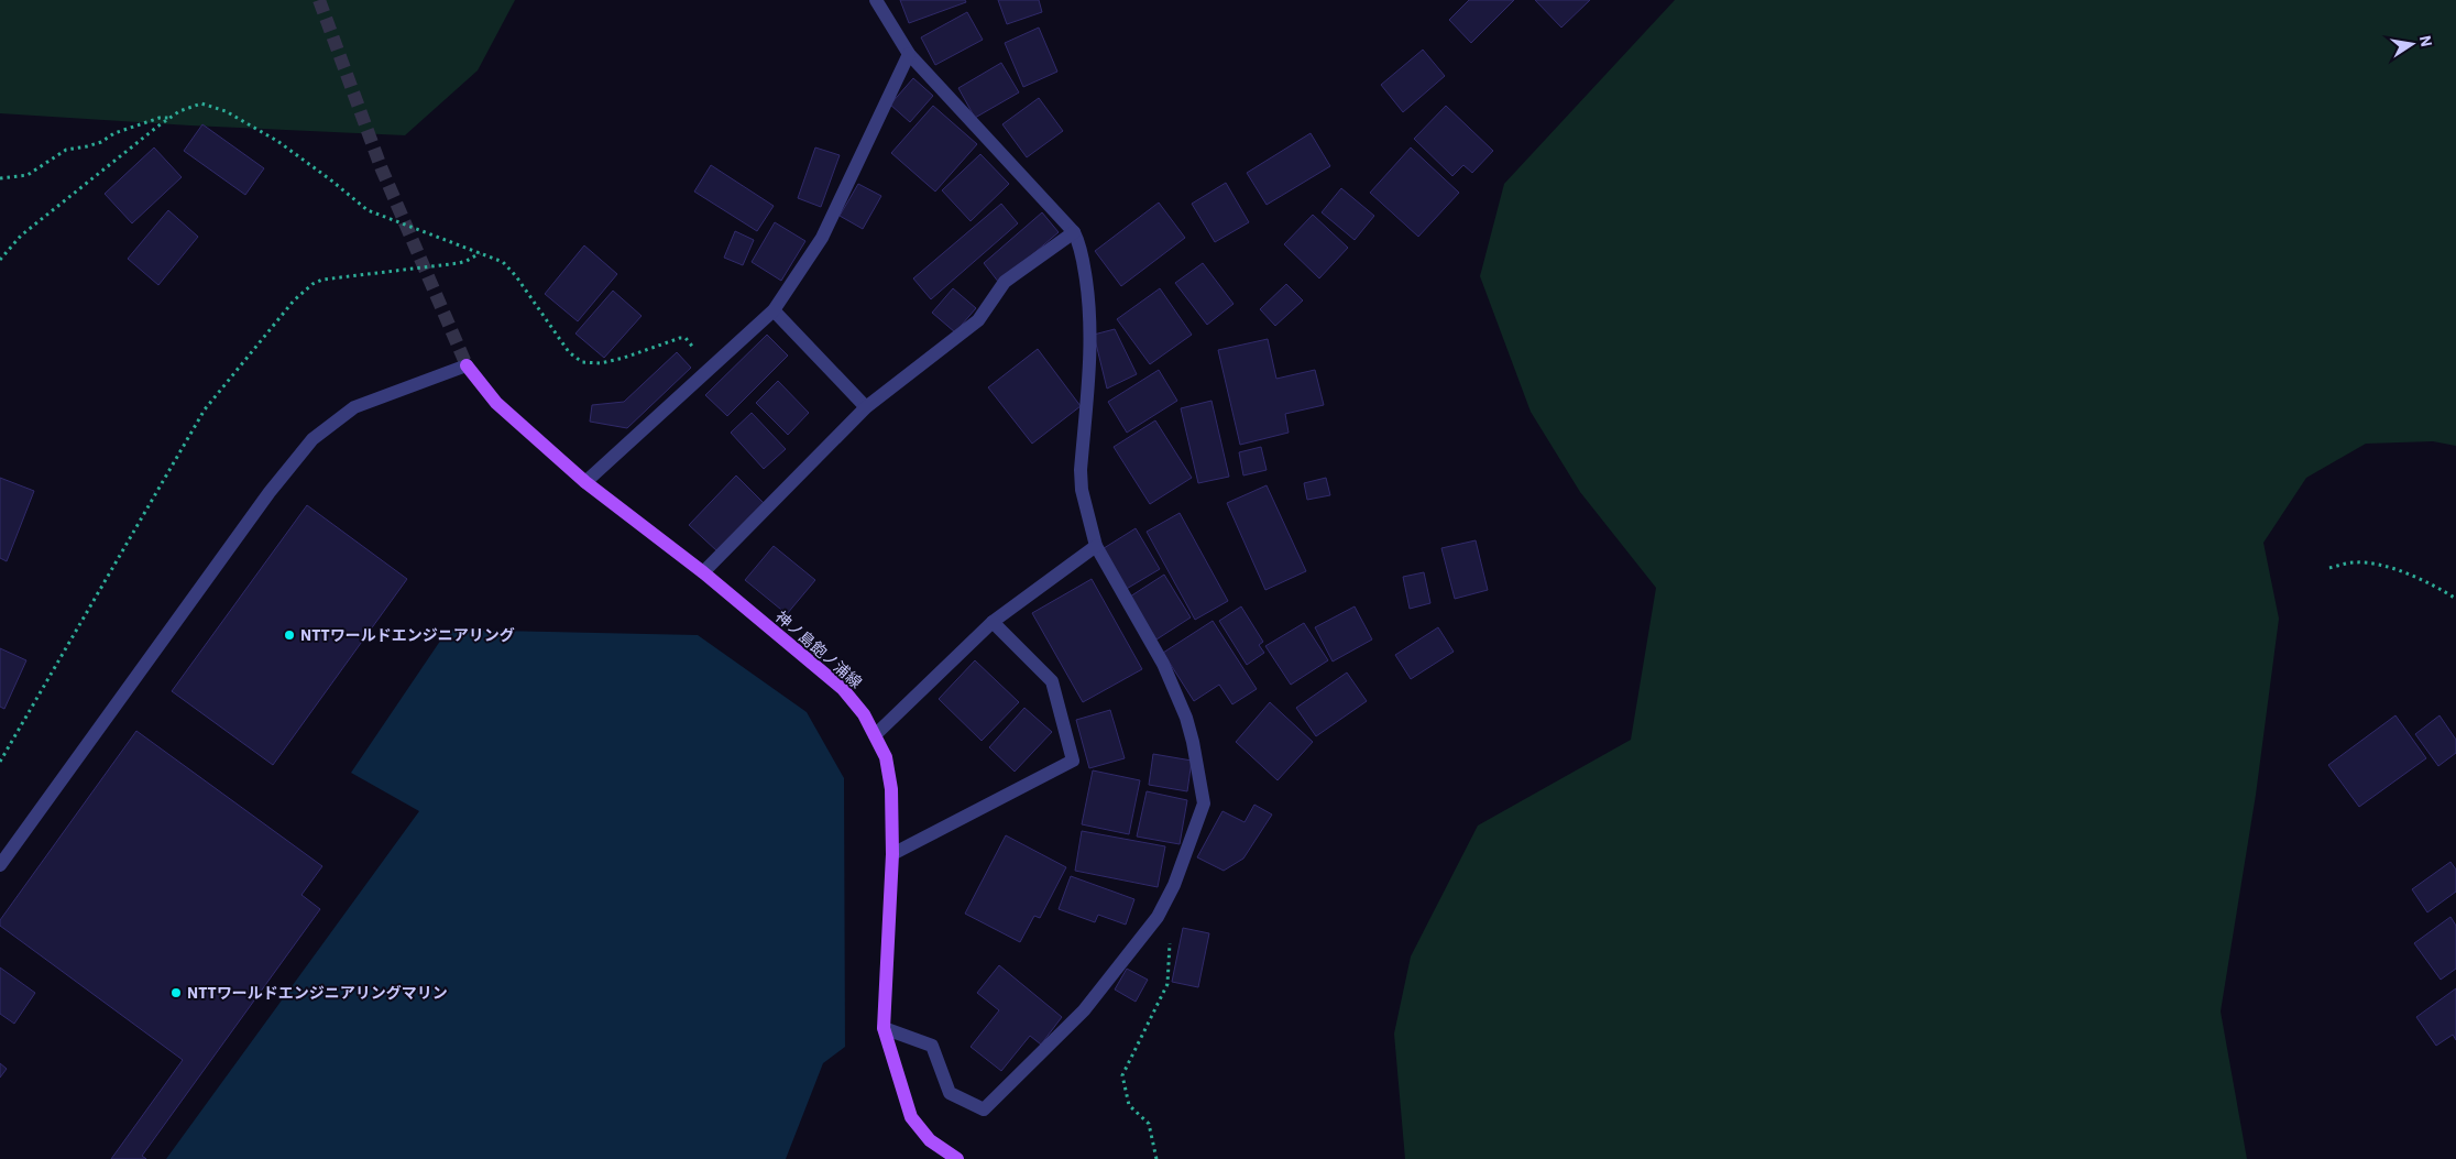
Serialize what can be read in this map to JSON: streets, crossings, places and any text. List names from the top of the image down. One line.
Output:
{"streets":{"main road":["神ノ島飽ノ浦線"]},"places":["NTTワールドエンジニアリング","NTTワールドエンジニアリングマリン"],"north":"right"}
